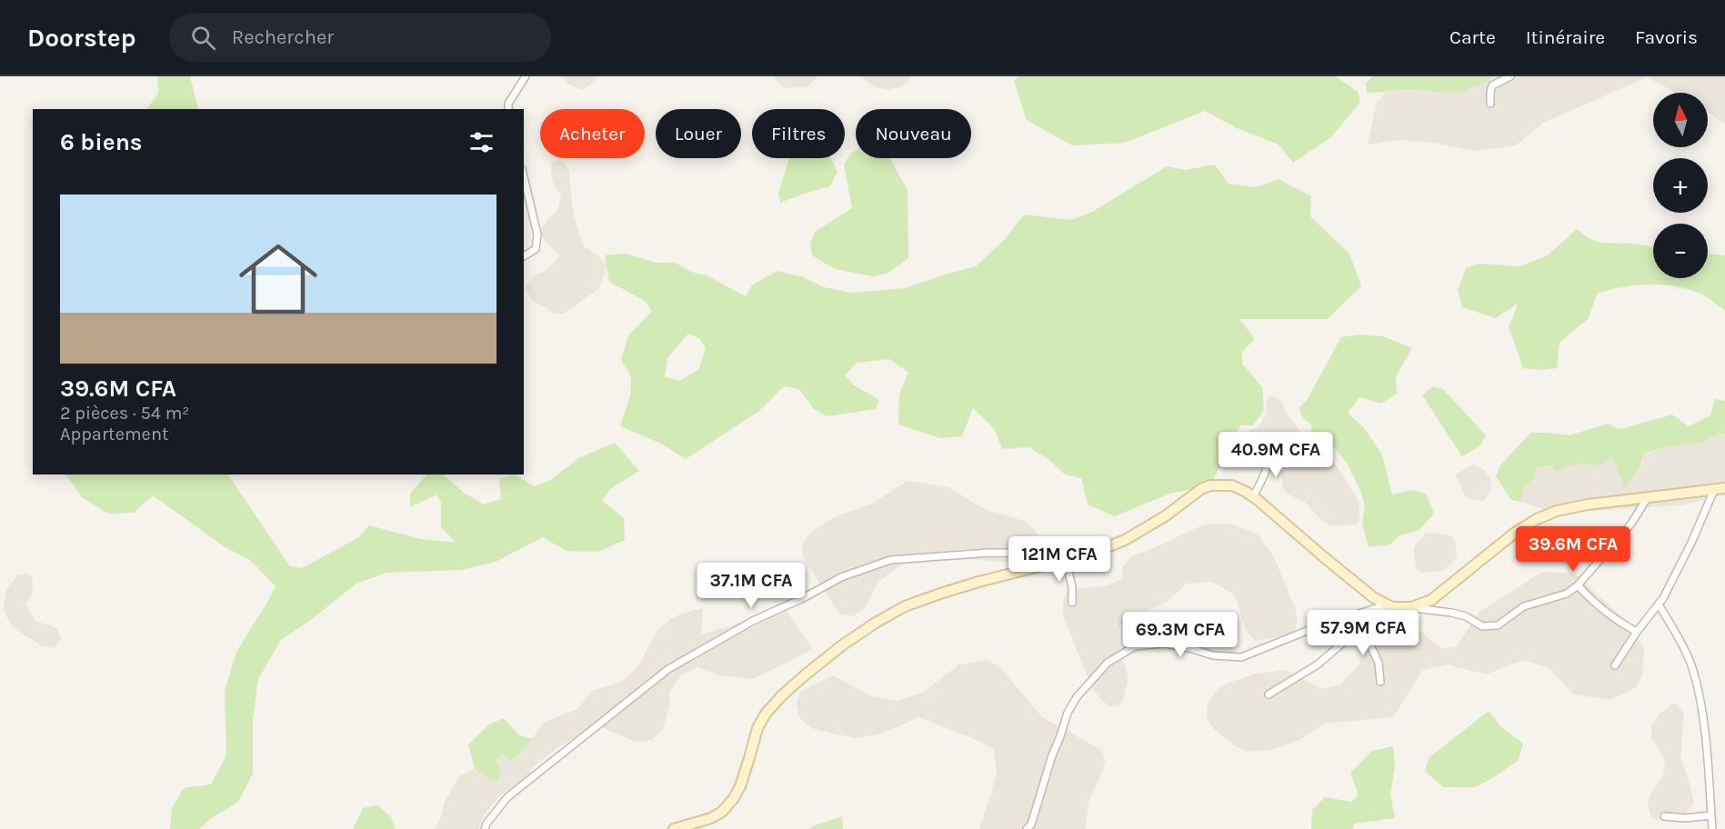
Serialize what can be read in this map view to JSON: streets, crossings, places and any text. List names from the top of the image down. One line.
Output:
{"north":"top","page":{"header":"Doorstep","search":"Rechercher","nav":["Carte","Itinéraire","Favoris"],"map_buttons":["+","−"],"chip":["Acheter","Louer","Filtres","Nouveau"],"heading":"6 biens","list":[{"name":"39.6M CFA","note":"2 pièces · 54 m² · Appartement"}],"price":["40.9M CFA","39.6M CFA","121M CFA","37.1M CFA","57.9M CFA","69.3M CFA"]}}
